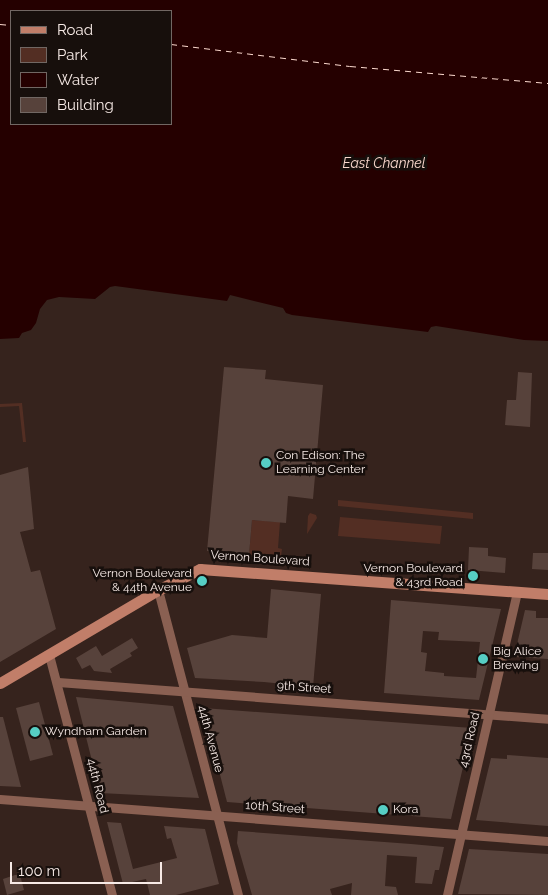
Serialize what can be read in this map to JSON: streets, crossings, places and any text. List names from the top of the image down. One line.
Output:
{"streets":{"main road":["Vernon Boulevard"],"street":["9th Street","44th Avenue","43rd Road","44th Road","10th Street"]},"crossings":[["Vernon Boulevard","44th Avenue"],["Vernon Boulevard","43rd Road"],["Vernon Boulevard","44th Road"],["9th Street","44th Avenue"],["9th Street","43rd Road"],["9th Street","44th Road"],["44th Avenue","10th Street"],["43rd Road","10th Street"],["44th Road","10th Street"]],"water":["East Channel"],"places":["Con Edison: The Learning Center","Vernon Boulevard & 43rd Road","Vernon Boulevard & 44th Avenue","Big Alice Brewing","Wyndham Garden","Kora"],"legend":["Road","Park","Water","Building"],"scale_bar":"100 m"}
